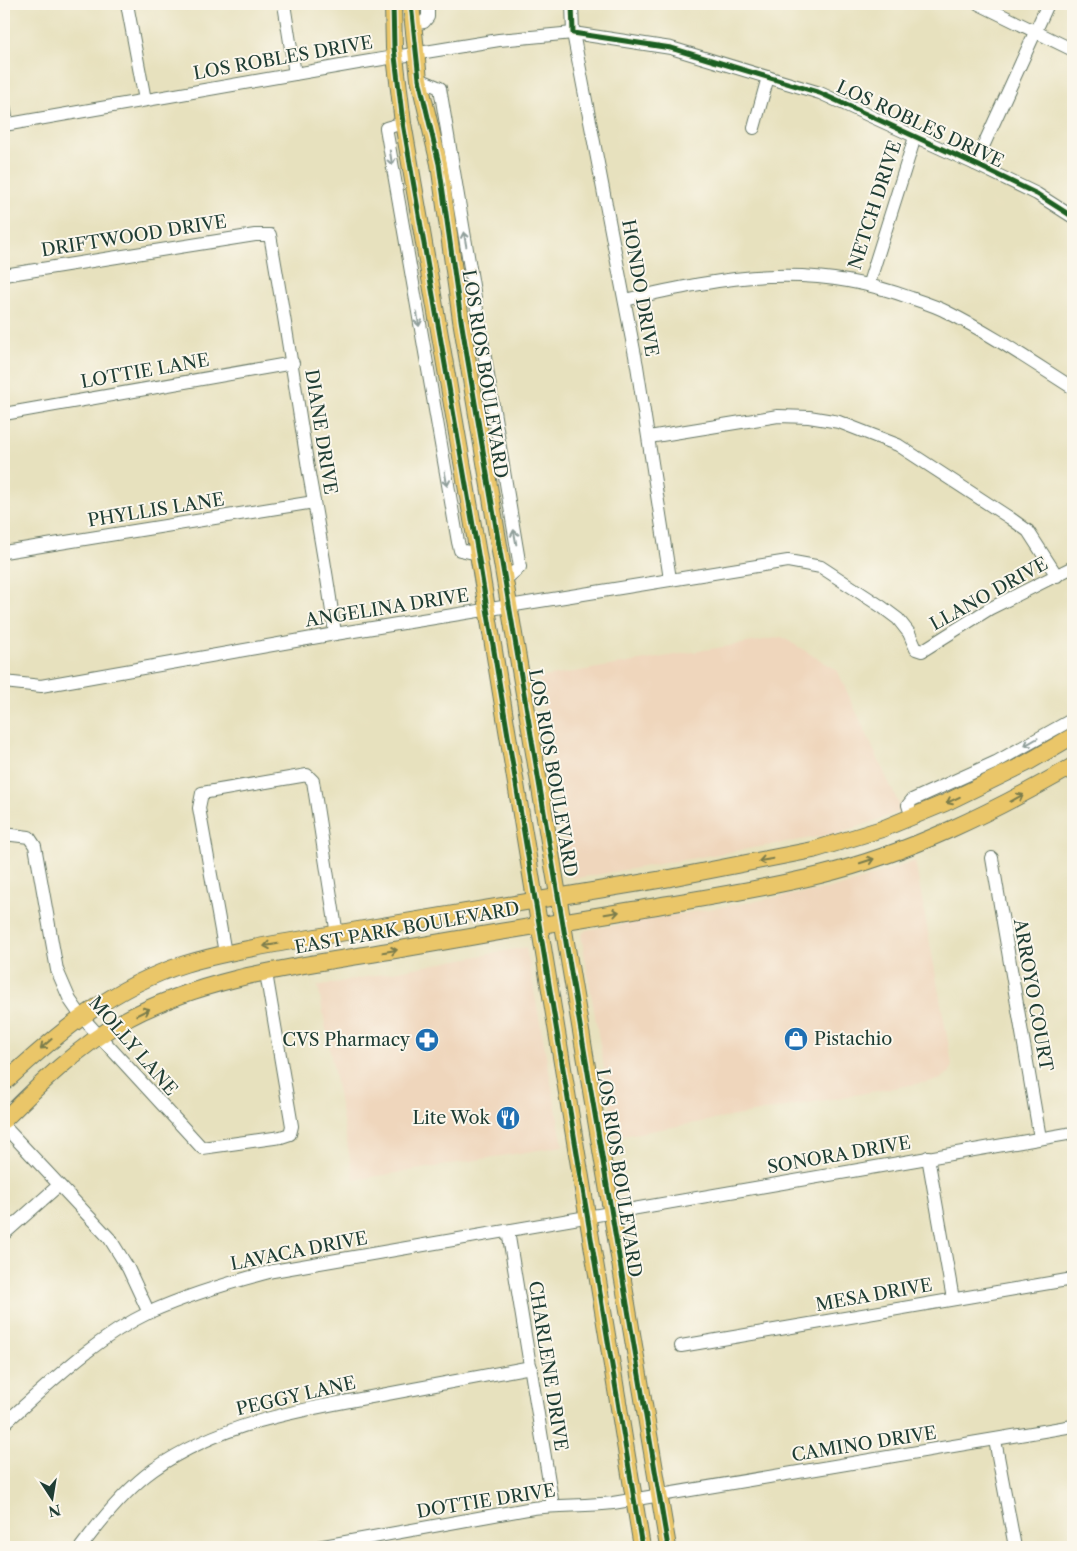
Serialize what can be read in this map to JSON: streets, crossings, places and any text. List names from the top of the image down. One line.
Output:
{"streets":{"main road":["LOS RIOS BOULEVARD","EAST PARK BOULEVARD"],"street":["LOS ROBLES DRIVE","NETCH DRIVE","DRIFTWOOD DRIVE","HONDO DRIVE","LOTTIE LANE","DIANE DRIVE","PHYLLIS LANE","LLANO DRIVE","ANGELINA DRIVE","ARROYO COURT","MOLLY LANE","SONORA DRIVE","LAVACA DRIVE","MESA DRIVE","CHARLENE DRIVE","PEGGY LANE","CAMINO DRIVE","DOTTIE DRIVE"]},"crossings":[["LOS ROBLES DRIVE","NETCH DRIVE"],["LOS ROBLES DRIVE","HONDO DRIVE"],["LOS ROBLES DRIVE","LOS RIOS BOULEVARD"],["DRIFTWOOD DRIVE","DIANE DRIVE"],["HONDO DRIVE","ANGELINA DRIVE"],["LOTTIE LANE","DIANE DRIVE"],["LOS RIOS BOULEVARD","ANGELINA DRIVE"],["LOS RIOS BOULEVARD","EAST PARK BOULEVARD"],["LOS RIOS BOULEVARD","SONORA DRIVE"],["LOS RIOS BOULEVARD","LAVACA DRIVE"],["LOS RIOS BOULEVARD","CAMINO DRIVE"],["LOS RIOS BOULEVARD","DOTTIE DRIVE"],["DIANE DRIVE","PHYLLIS LANE"],["DIANE DRIVE","ANGELINA DRIVE"],["LLANO DRIVE","ANGELINA DRIVE"],["EAST PARK BOULEVARD","MOLLY LANE"],["ARROYO COURT","SONORA DRIVE"],["SONORA DRIVE","LAVACA DRIVE"],["LAVACA DRIVE","CHARLENE DRIVE"],["CHARLENE DRIVE","PEGGY LANE"],["CHARLENE DRIVE","DOTTIE DRIVE"],["CAMINO DRIVE","DOTTIE DRIVE"]],"places":{"shop":["Pistachio"],"pharmacy":["CVS Pharmacy"],"restaurant":["Lite Wok"]},"north":"bottom"}
